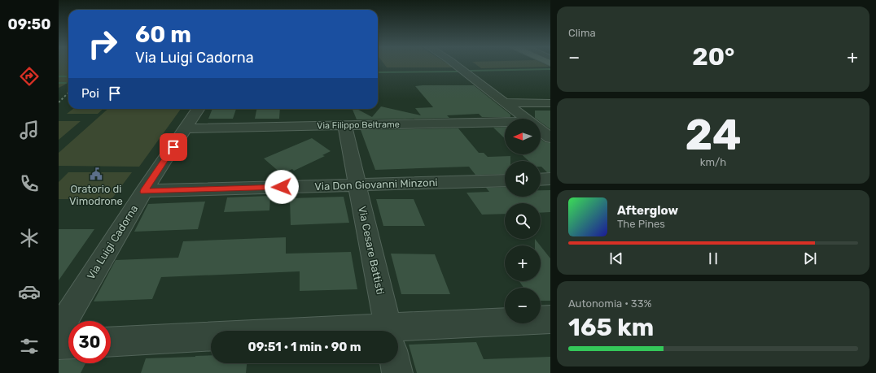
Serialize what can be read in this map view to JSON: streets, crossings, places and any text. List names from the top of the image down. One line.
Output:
{"streets":{"street":["Via Filippo Beltrame","Via Don Giovanni Minzoni","Via Luigi Cadorna","Via Cesare Battisti"]},"crossings":[["Via Filippo Beltrame","Via Luigi Cadorna"],["Via Filippo Beltrame","Via Cesare Battisti"],["Via Don Giovanni Minzoni","Via Luigi Cadorna"],["Via Don Giovanni Minzoni","Via Cesare Battisti"]],"places":{"public building":["Oratorio di Vimodrone"]},"north":"left","page":{"tabs":"09:50","tile":["Clima",["24","km/h"],["Autonomia · 33%","165 km"]],"turn":["60 m","Via Luigi Cadorna"],"heat":["−","20°","+"],"then":"Poi","map_buttons":["+","−"],"song":["Afterglow","The Pines"],"limit":"30","trip":"09:51 · 1 min · 90 m"}}
